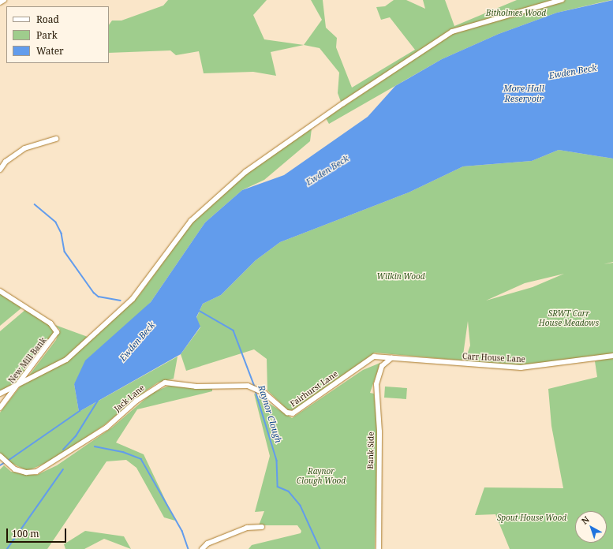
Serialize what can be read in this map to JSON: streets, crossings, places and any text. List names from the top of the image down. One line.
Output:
{"streets":{"street":["Carr House Lane","New Mill Bank","Fairhurst Lane","Jack Lane","Bank Side"]},"crossings":[["Carr House Lane","Fairhurst Lane"],["Carr House Lane","Bank Side"],["Fairhurst Lane","Jack Lane"],["Fairhurst Lane","Bank Side"]],"water":["Ewden Beck","More Hall Reservoir","Raynor Clough"],"parks":["Bitholmes Wood","Wilkin Wood","SRWT Carr House Meadows","Raynor Clough Wood","Spout House Wood"],"legend":["Road","Park","Water"],"scale_bar":"100 m","north":"top left"}
